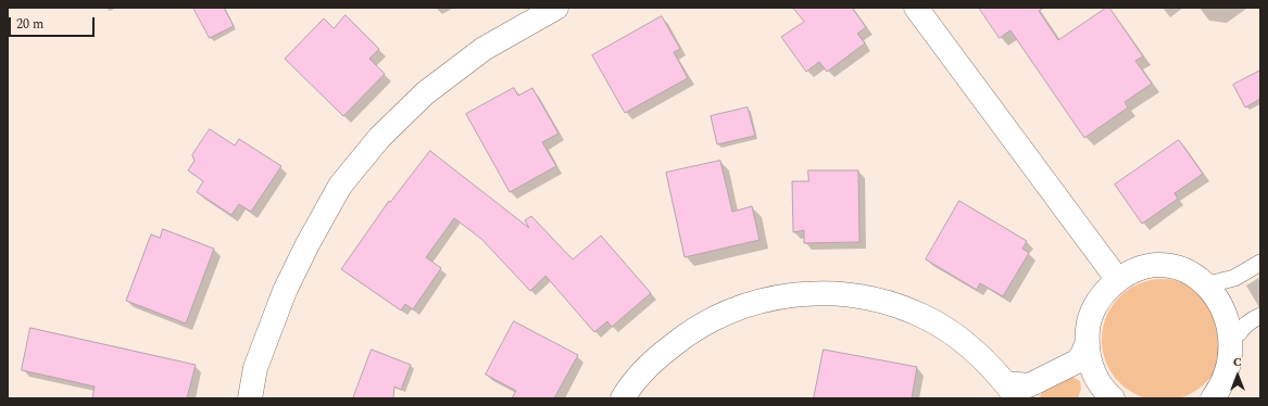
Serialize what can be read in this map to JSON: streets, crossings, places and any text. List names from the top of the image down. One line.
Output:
{"scale_bar":"20 m","north":"top"}
